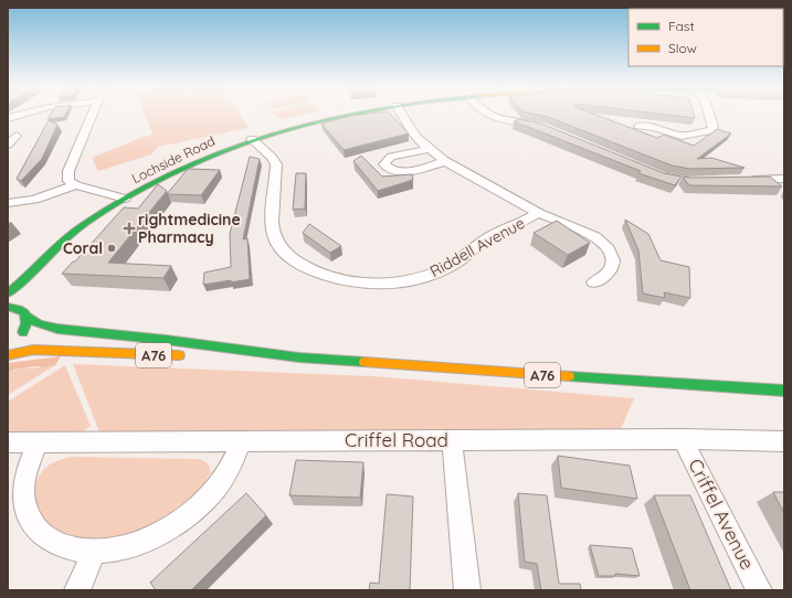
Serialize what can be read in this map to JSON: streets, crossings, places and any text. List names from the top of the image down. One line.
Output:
{"streets":{"main road":["Lochside Road","A76"],"street":["Riddell Avenue","Criffel Road","Criffel Avenue"]},"crossings":[["Lochside Road","Riddell Avenue"],["Criffel Road","Criffel Avenue"]],"places":{"health":["rightmedicine Pharmacy"],"other":["Coral"]},"legend":["Fast","Slow"]}
